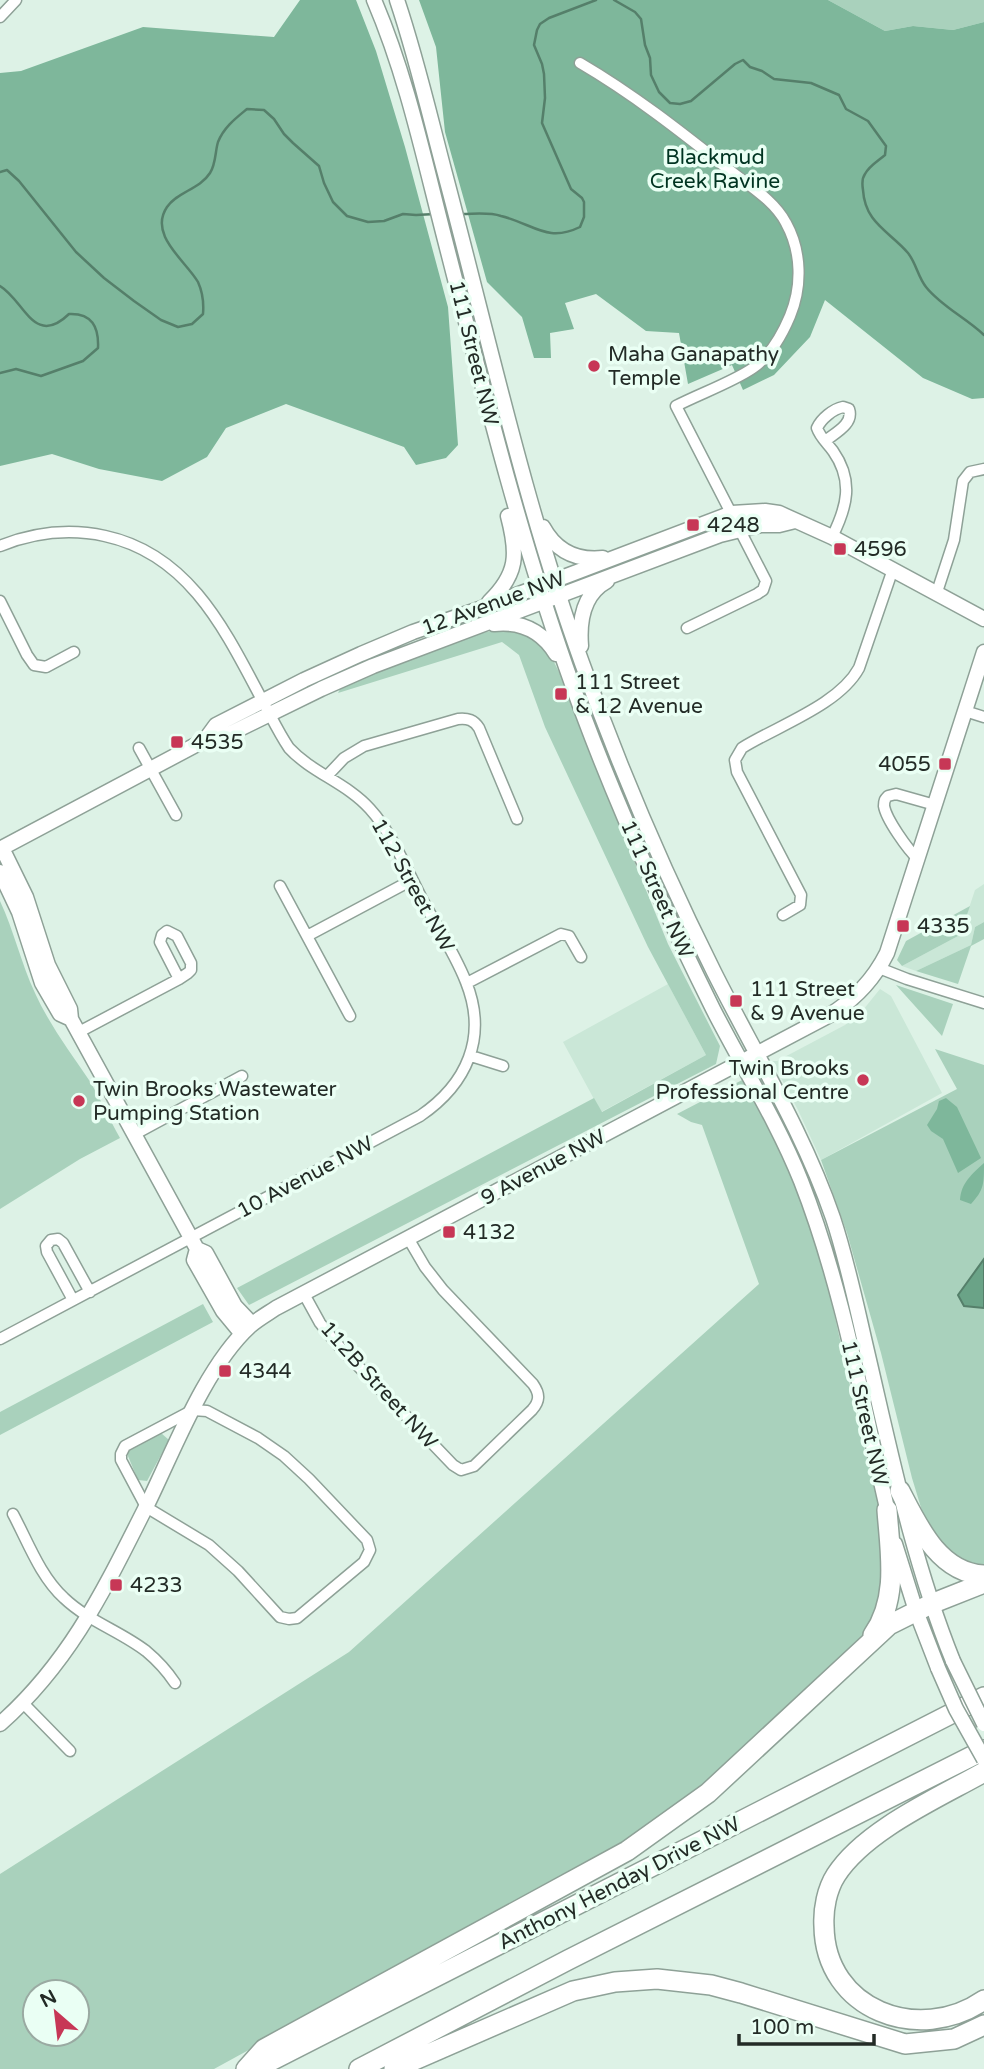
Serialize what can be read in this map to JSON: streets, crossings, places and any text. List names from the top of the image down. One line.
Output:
{"streets":{"highway":["Anthony Henday Drive NW"],"main road":["111 Street NW","12 Avenue NW","9 Avenue NW"],"street":["112 Street NW","10 Avenue NW","112B Street NW"]},"crossings":[["111 Street NW","12 Avenue NW"],["111 Street NW","9 Avenue NW"],["12 Avenue NW","112 Street NW"],["112 Street NW","10 Avenue NW"],["9 Avenue NW","112B Street NW"]],"parks":["Blackmud Creek Ravine"],"places":{"other":["Maha Ganapathy Temple","Twin Brooks Professional Centre","Twin Brooks Wastewater Pumping Station"],"transit":["4248","4596","111 Street & 12 Avenue","4535","4055","4335","111 Street & 9 Avenue","4132","4344","4233"]},"scale_bar":"100 m","north":"top left"}
